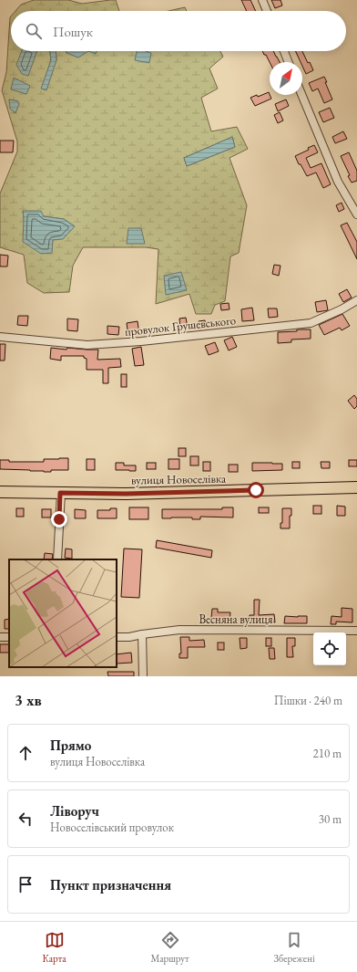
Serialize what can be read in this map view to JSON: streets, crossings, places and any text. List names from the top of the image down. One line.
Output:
{"streets":{"main road":["вулиця Новоселівка"],"street":["провулок Грушевського","Весняна вулиця"]},"north":"top right","page":{"search":"Пошук","heading":["3 хв","Пішки · 240 m"],"list":[["Прямо","вулиця Новоселівка","210 m"],["Ліворуч","Новоселівський провулок","30 m"],"Пункт призначення"],"nav":["Карта","Маршрут","Збережені"]}}
